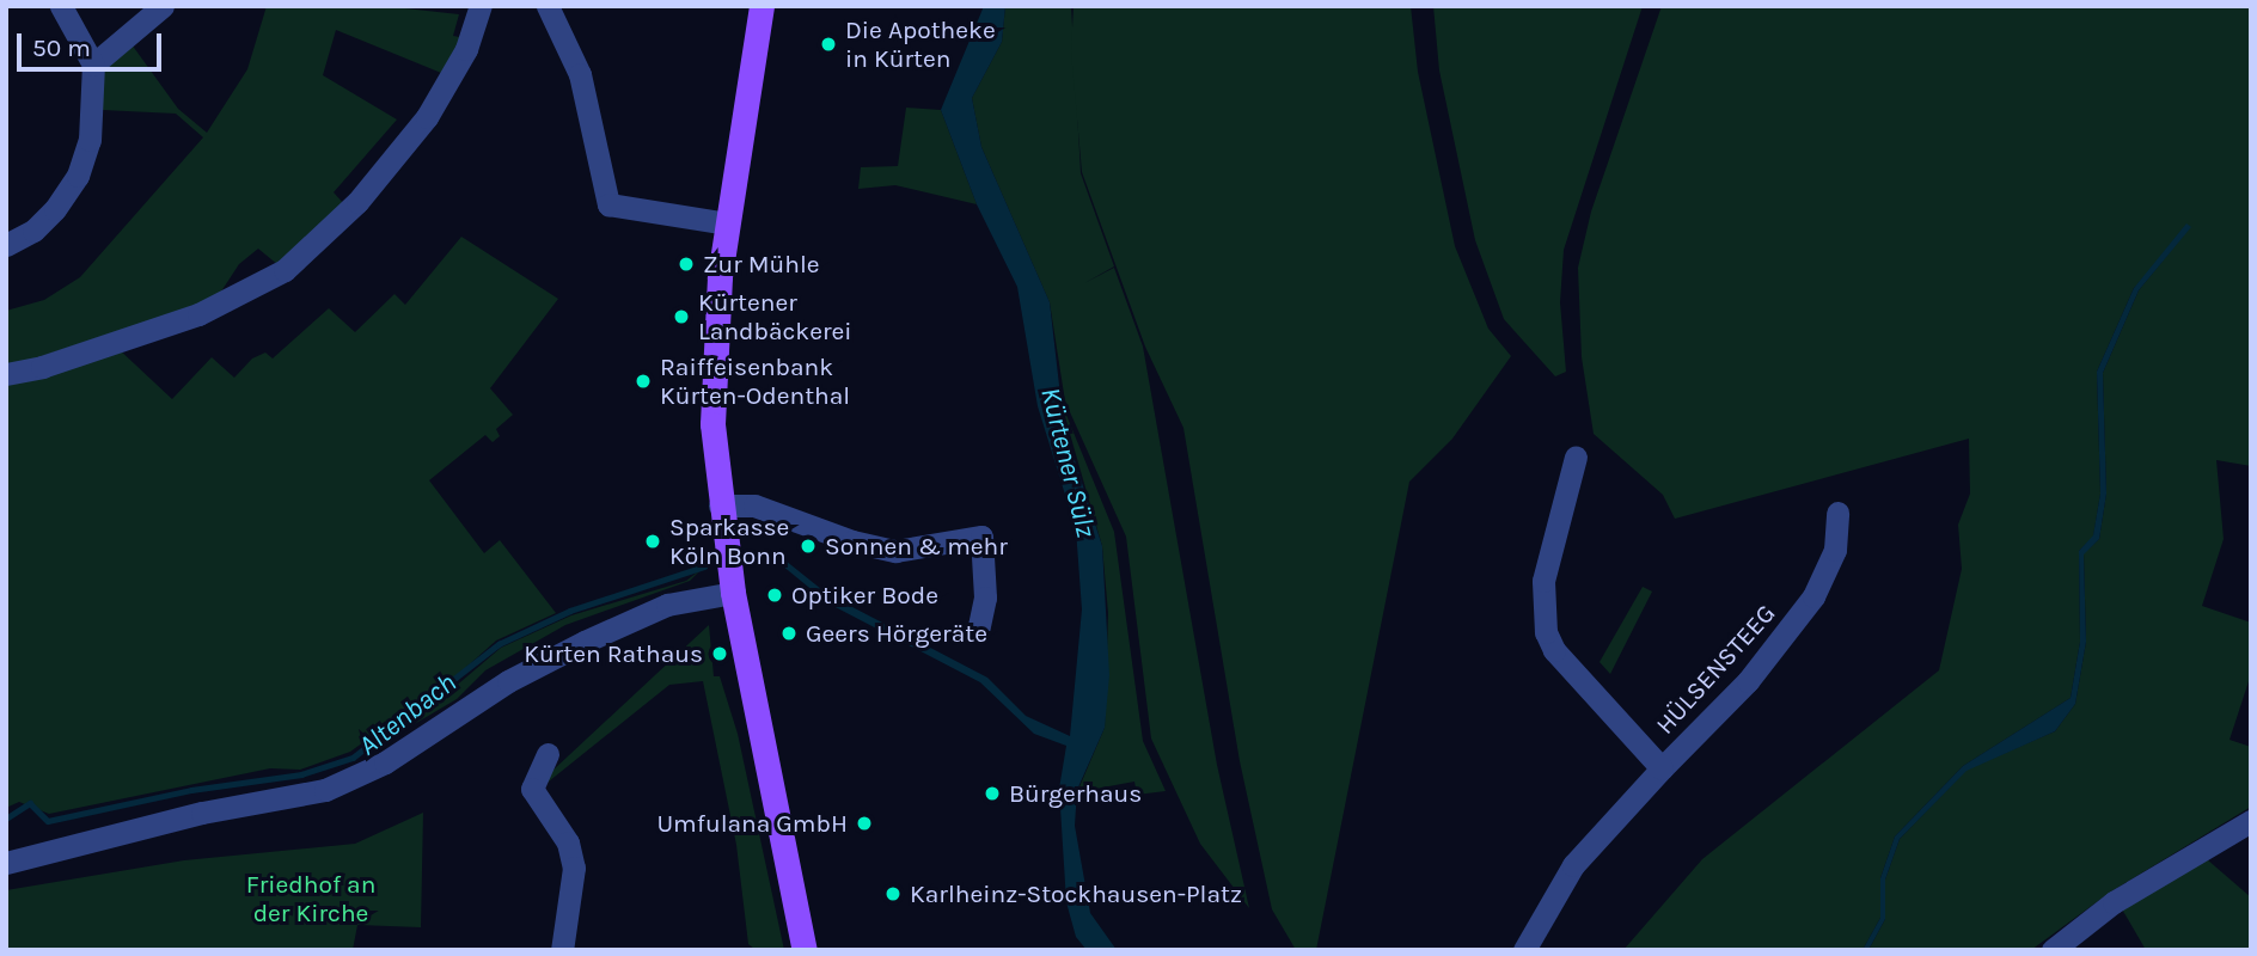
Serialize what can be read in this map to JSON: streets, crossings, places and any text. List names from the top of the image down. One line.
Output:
{"streets":{"street":["HÜLSENSTEEG"]},"water":["Kürtener Sülz","Altenbach"],"parks":["Friedhof an der Kirche"],"places":["Die Apotheke in Kürten","Zur Mühle","Kürtener Landbäckerei","Raiffeisenbank Kürten-Odenthal","Sparkasse Köln Bonn","Sonnen & mehr","Optiker Bode","Geers Hörgeräte","Kürten Rathaus","Bürgerhaus","Umfulana GmbH","Karlheinz-Stockhausen-Platz"],"scale_bar":"50 m"}
